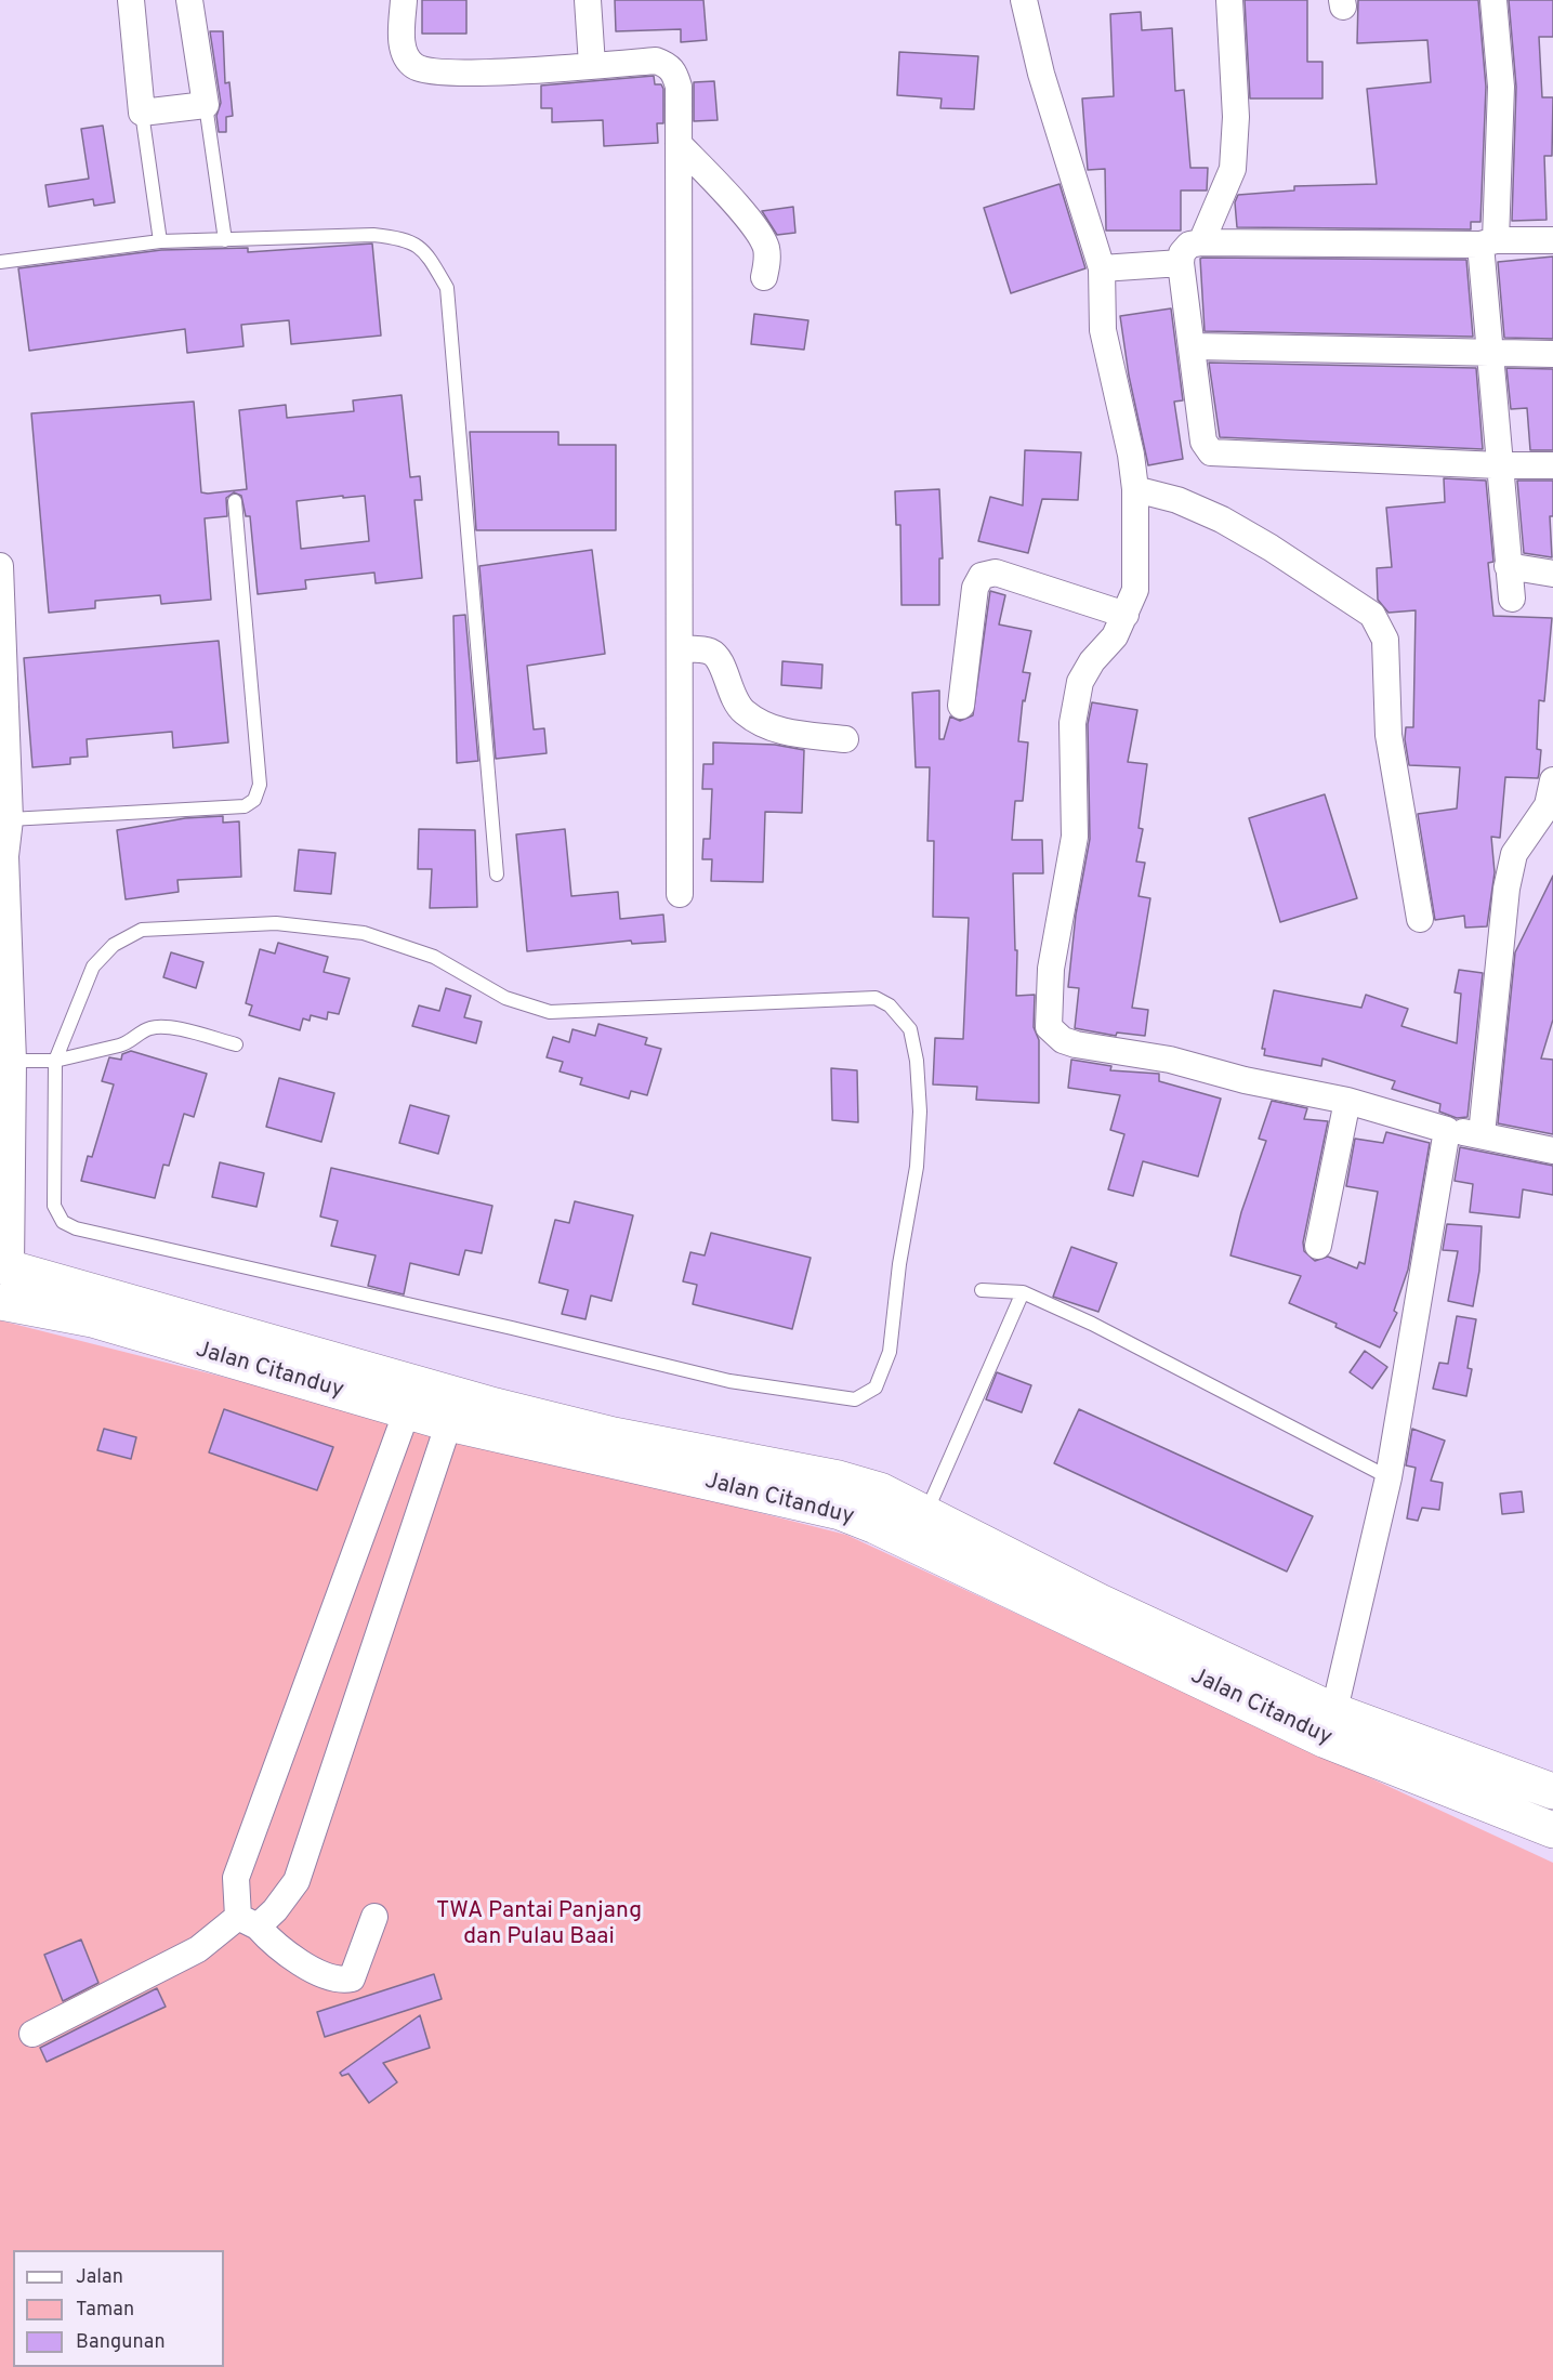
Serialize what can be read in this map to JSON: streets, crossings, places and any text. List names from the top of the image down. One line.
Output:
{"streets":{"main road":["Jalan Citanduy"]},"parks":["TWA Pantai Panjang dan Pulau Baai"],"legend":["Jalan","Taman","Bangunan"]}
